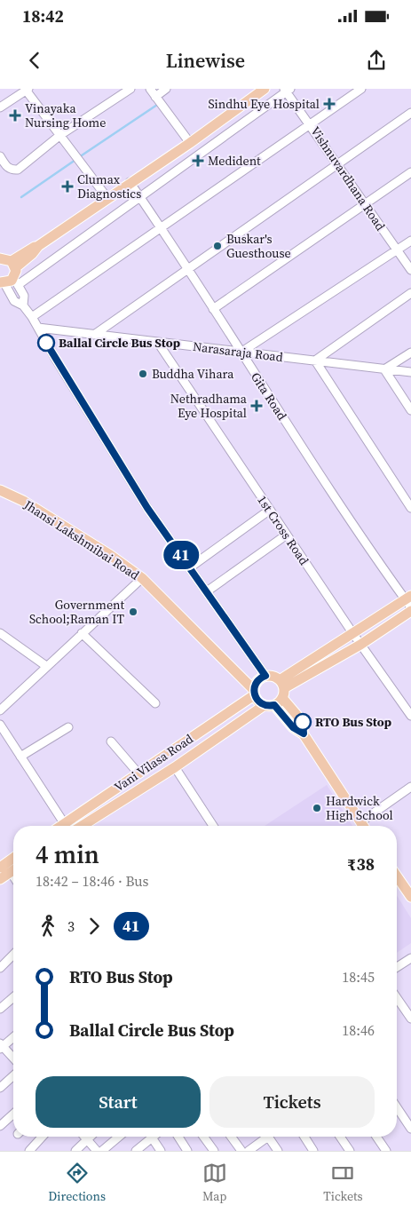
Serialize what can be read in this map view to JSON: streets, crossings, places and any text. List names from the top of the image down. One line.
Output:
{"streets":{"main road":["Jhansi Lakshmibai Road","Vani Vilasa Road"],"street":["Vishnuvardhana Road","Narasaraja Road","Gita Road","1st Cross Road"]},"crossings":[["Narasaraja Road","Gita Road"],["Narasaraja Road","1st Cross Road"],["Gita Road","Vani Vilasa Road"],["1st Cross Road","Vani Vilasa Road"],["Jhansi Lakshmibai Road","Vani Vilasa Road"]],"places":{"health":["Sindhu Eye Hospital","Vinayaka Nursing Home","Medident","Clumax Diagnostics","Nethradhama Eye Hospital"],"other":["Buskar's Guesthouse","Ballal Circle Bus Stop","Buddha Vihara","Government School;Raman IT","RTO Bus Stop","Hardwick High School"]},"lines":["bus line 41"],"page":{"status":"18:42","header":"Linewise","on_map":"41","heading":["4 min","18:42 – 18:46 · Bus","₹38"],"legs":["3","41"],"list":[{"name":"RTO Bus Stop","value":"18:45"},{"name":"Ballal Circle Bus Stop","value":"18:46"}],"buttons":["Start","Tickets"],"tabs":["Directions","Map","Tickets"]}}
